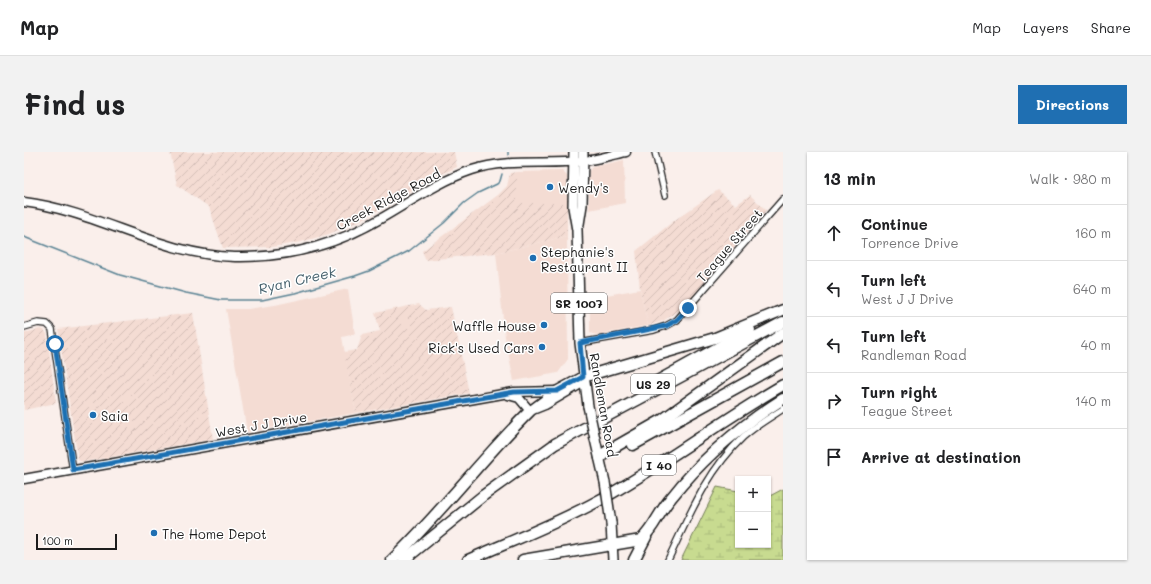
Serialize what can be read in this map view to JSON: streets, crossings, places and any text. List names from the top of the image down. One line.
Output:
{"streets":{"highway":["US 29","I 40"],"main road":["SR 1007","Randleman Road","West J J Drive"],"street":["Creek Ridge Road","Teague Street"]},"crossings":[["Creek Ridge Road","Randleman Road"],["Teague Street","Randleman Road"],["Randleman Road","West J J Drive"]],"water":["Ryan Creek"],"places":["Wendy's","Stephanie's Restaurant II","Waffle House","Rick's Used Cars","Saia","The Home Depot"],"scale_bar":"100 m","page":{"header":"Map","nav":["Map","Layers","Share"],"buttons":"Directions","title":"Find us","heading":["13 min","Walk · 980 m"],"list":[["Continue","Torrence Drive","160 m"],["Turn left","West J J Drive","640 m"],["Turn left","Randleman Road","40 m"],["Turn right","Teague Street","140 m"],"Arrive at destination"],"map_buttons":["+","−"],"scale":"100 m"}}
